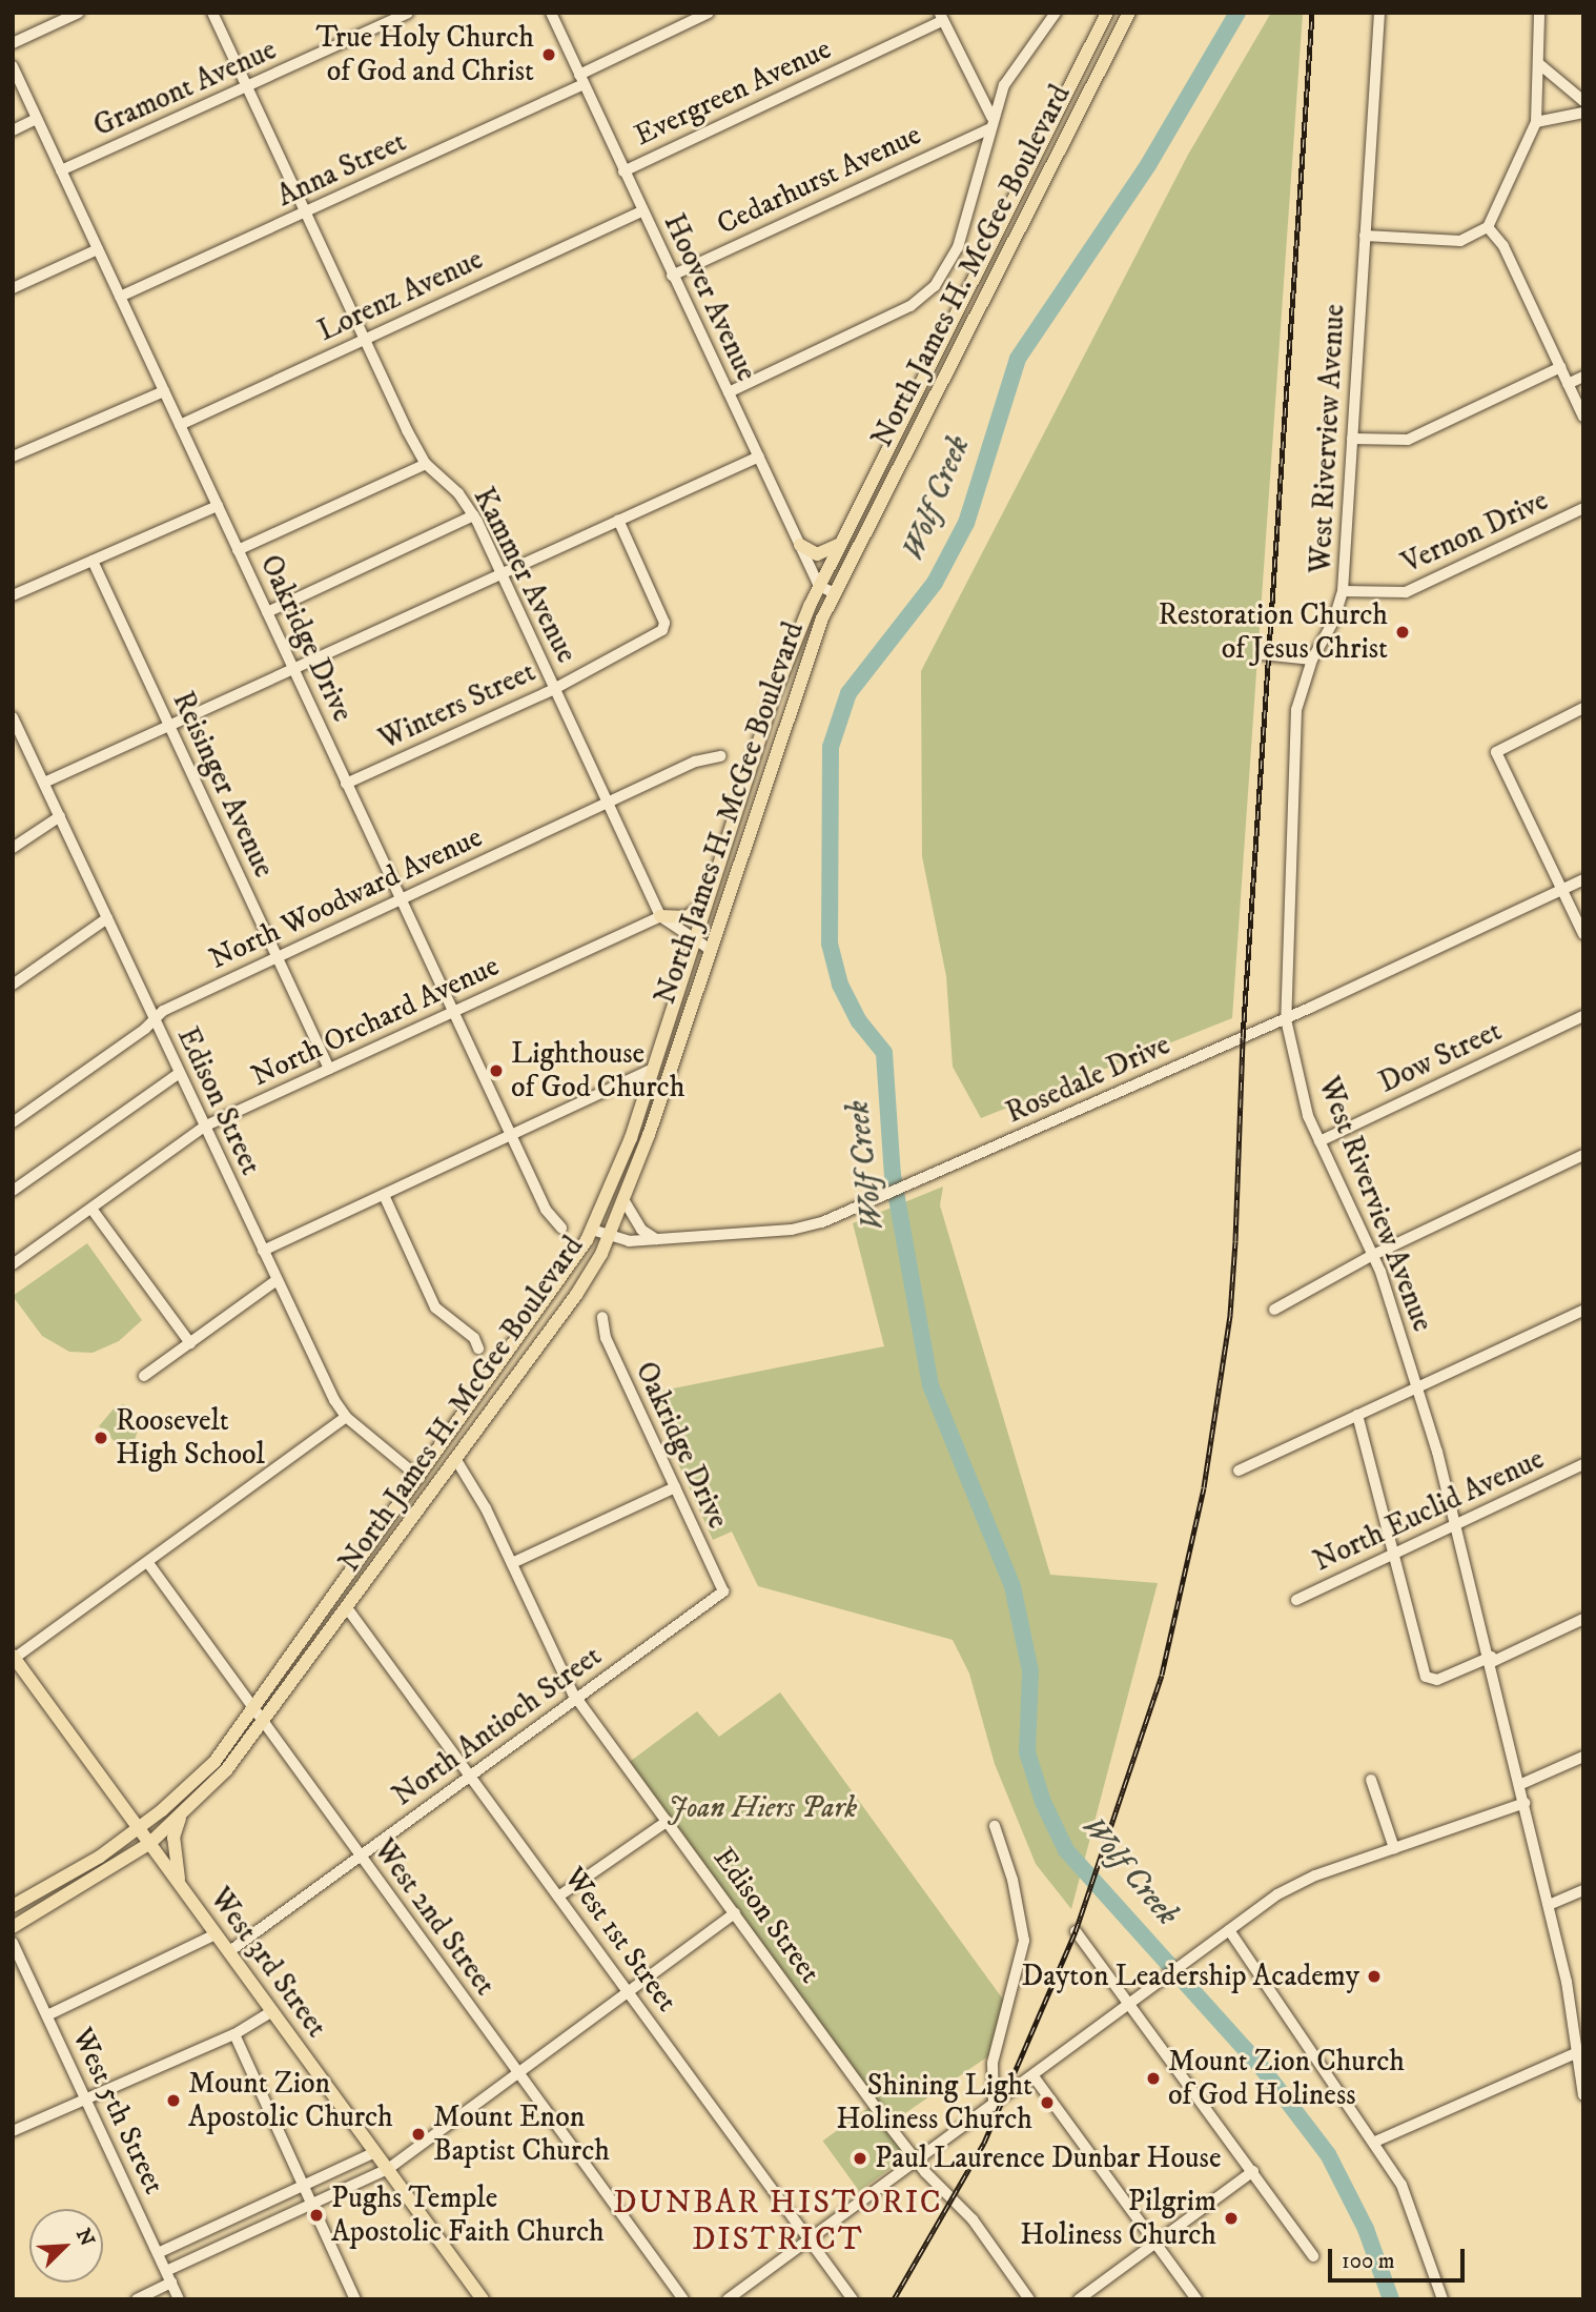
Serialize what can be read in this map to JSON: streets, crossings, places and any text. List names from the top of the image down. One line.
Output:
{"streets":{"main road":["North James H. McGee Boulevard","West 3rd Street"],"street":["Gramont Avenue","Evergreen Avenue","Anna Street","Cedarhurst Avenue","Lorenz Avenue","Hoover Avenue","West Riverview Avenue","Vernon Drive","Kammer Avenue","Oakridge Drive","Winters Street","Reisinger Avenue","North Woodward Avenue","North Orchard Avenue","Dow Street","Rosedale Drive","Edison Street","North Euclid Avenue","North Antioch Street","West 2nd Street","West 1st Street","West 5th Street"]},"crossings":[["Gramont Avenue","Kammer Avenue"],["Gramont Avenue","Oakridge Drive"],["Evergreen Avenue","Hoover Avenue"],["Anna Street","Hoover Avenue"],["Anna Street","Kammer Avenue"],["Anna Street","Oakridge Drive"],["Cedarhurst Avenue","Hoover Avenue"],["North James H. McGee Boulevard","Hoover Avenue"],["North James H. McGee Boulevard","Kammer Avenue"],["North James H. McGee Boulevard","Rosedale Drive"],["North James H. McGee Boulevard","Edison Street"],["North James H. McGee Boulevard","West 2nd Street"],["North James H. McGee Boulevard","West 1st Street"],["North James H. McGee Boulevard","West 3rd Street"],["Lorenz Avenue","Hoover Avenue"],["Lorenz Avenue","Kammer Avenue"],["Lorenz Avenue","Oakridge Drive"],["West Riverview Avenue","Vernon Drive"],["West Riverview Avenue","Dow Street"],["West Riverview Avenue","Rosedale Drive"],["West Riverview Avenue","North Euclid Avenue"],["Kammer Avenue","Winters Street"],["Kammer Avenue","North Woodward Avenue"],["Kammer Avenue","North Orchard Avenue"],["Oakridge Drive","Winters Street"],["Oakridge Drive","North Woodward Avenue"],["Oakridge Drive","North Orchard Avenue"],["Oakridge Drive","North Antioch Street"],["Reisinger Avenue","North Woodward Avenue"],["Reisinger Avenue","North Orchard Avenue"],["North Woodward Avenue","Edison Street"],["North Orchard Avenue","Edison Street"],["Edison Street","North Antioch Street"],["North Antioch Street","West 2nd Street"],["North Antioch Street","West 1st Street"],["North Antioch Street","West 3rd Street"]],"districts":["DUNBAR HISTORIC DISTRICT"],"water":["Wolf Creek"],"parks":["Joan Hiers Park"],"places":["True Holy Church of God and Christ","Restoration Church of Jesus Christ","Lighthouse of God Church","Roosevelt High School","Dayton Leadership Academy","Mount Zion Church of God Holiness","Mount Zion Apostolic Church","Shining Light Holiness Church","Mount Enon Baptist Church","Paul Laurence Dunbar House","Pughs Temple Apostolic Faith Church","Pilgrim Holiness Church"],"scale_bar":"100 m","north":"top right"}
